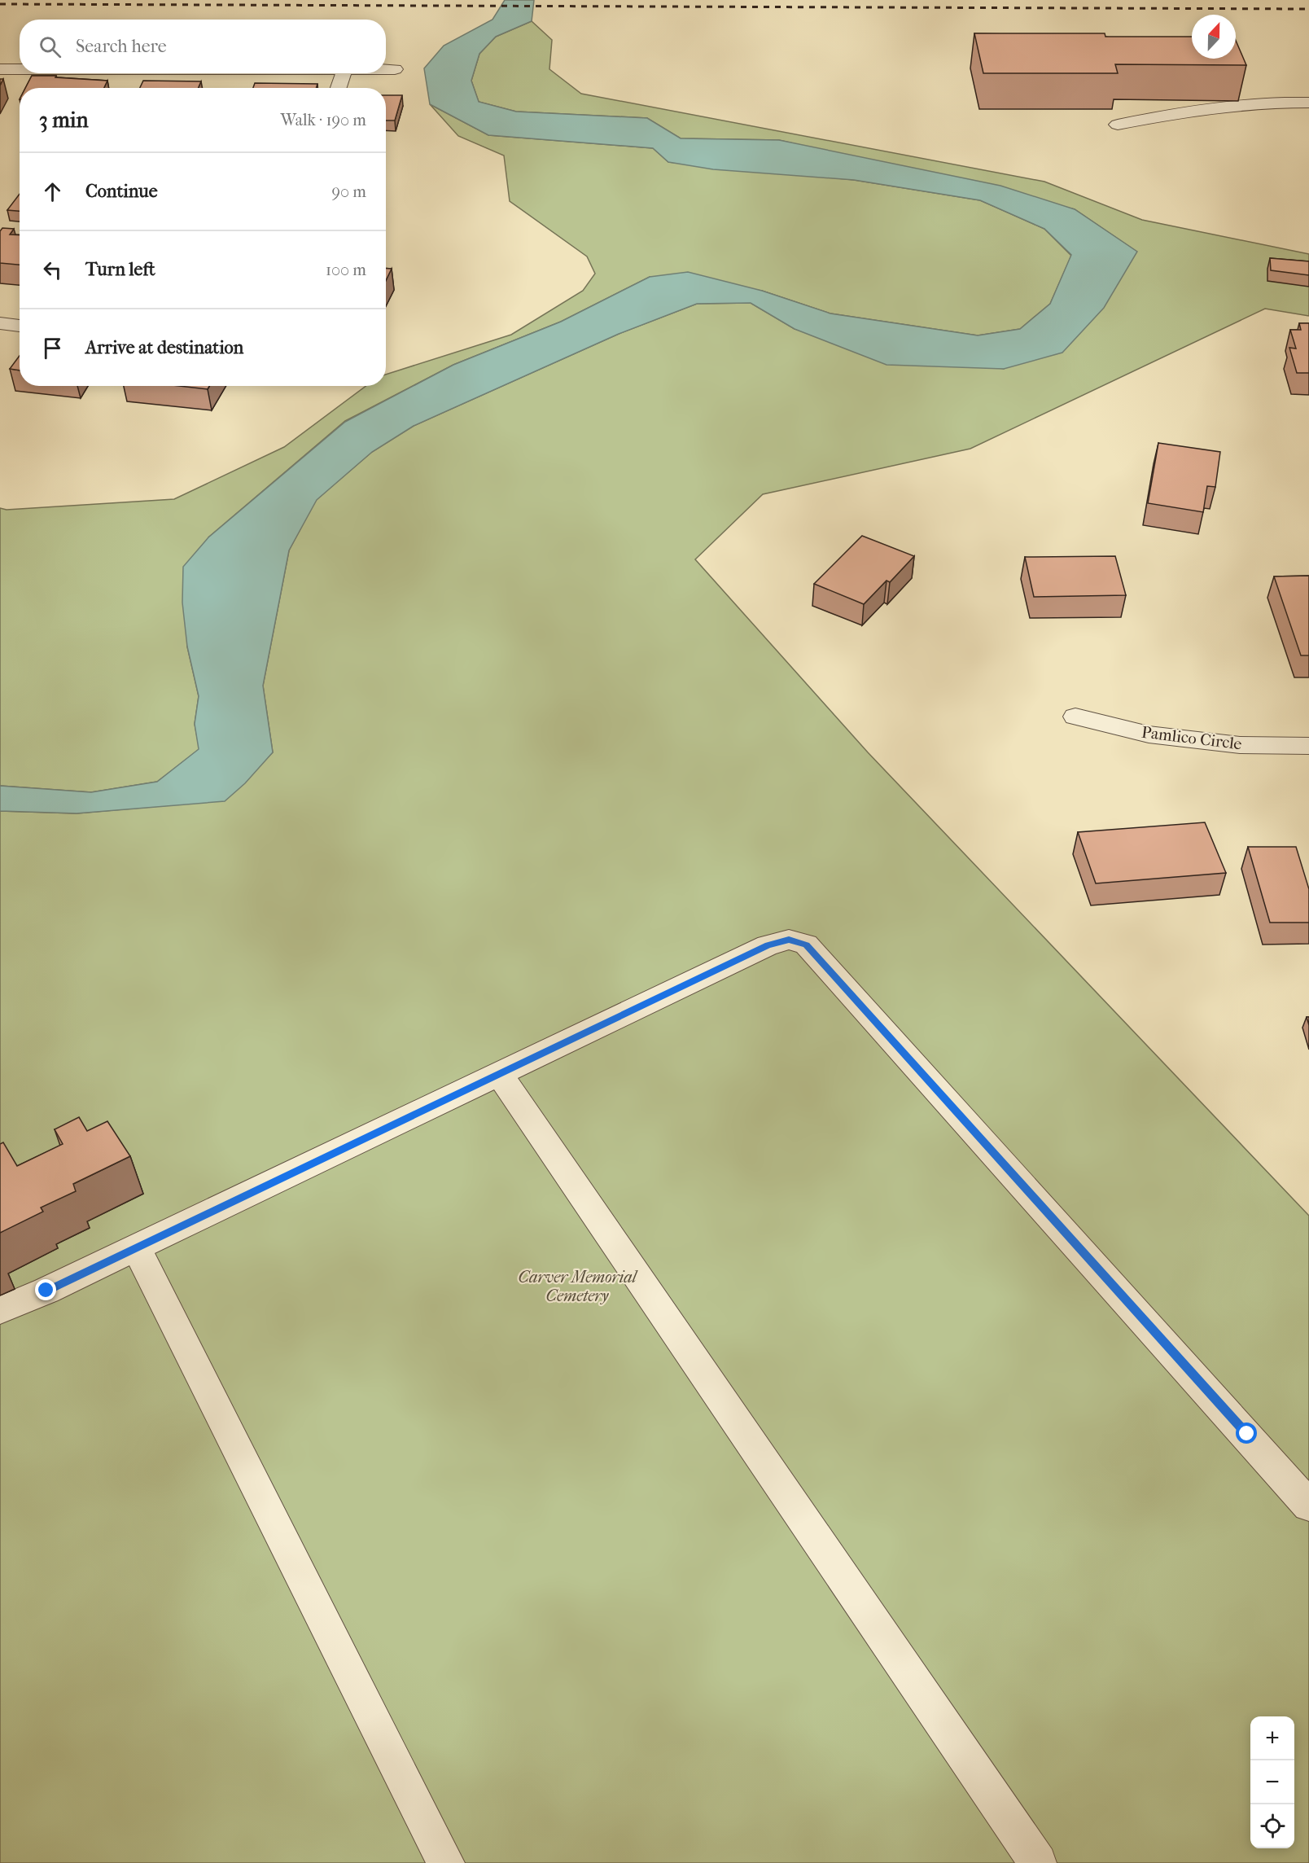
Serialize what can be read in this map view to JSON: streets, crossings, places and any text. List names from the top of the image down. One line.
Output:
{"streets":{"street":["Pamlico Circle"]},"parks":["Carver Memorial Cemetery"],"north":"top","page":{"search":"Search here","heading":["3 min","Walk · 190 m"],"list":[["Continue","90 m"],["Turn left","100 m"],"Arrive at destination"],"map_buttons":["+","−"]}}
